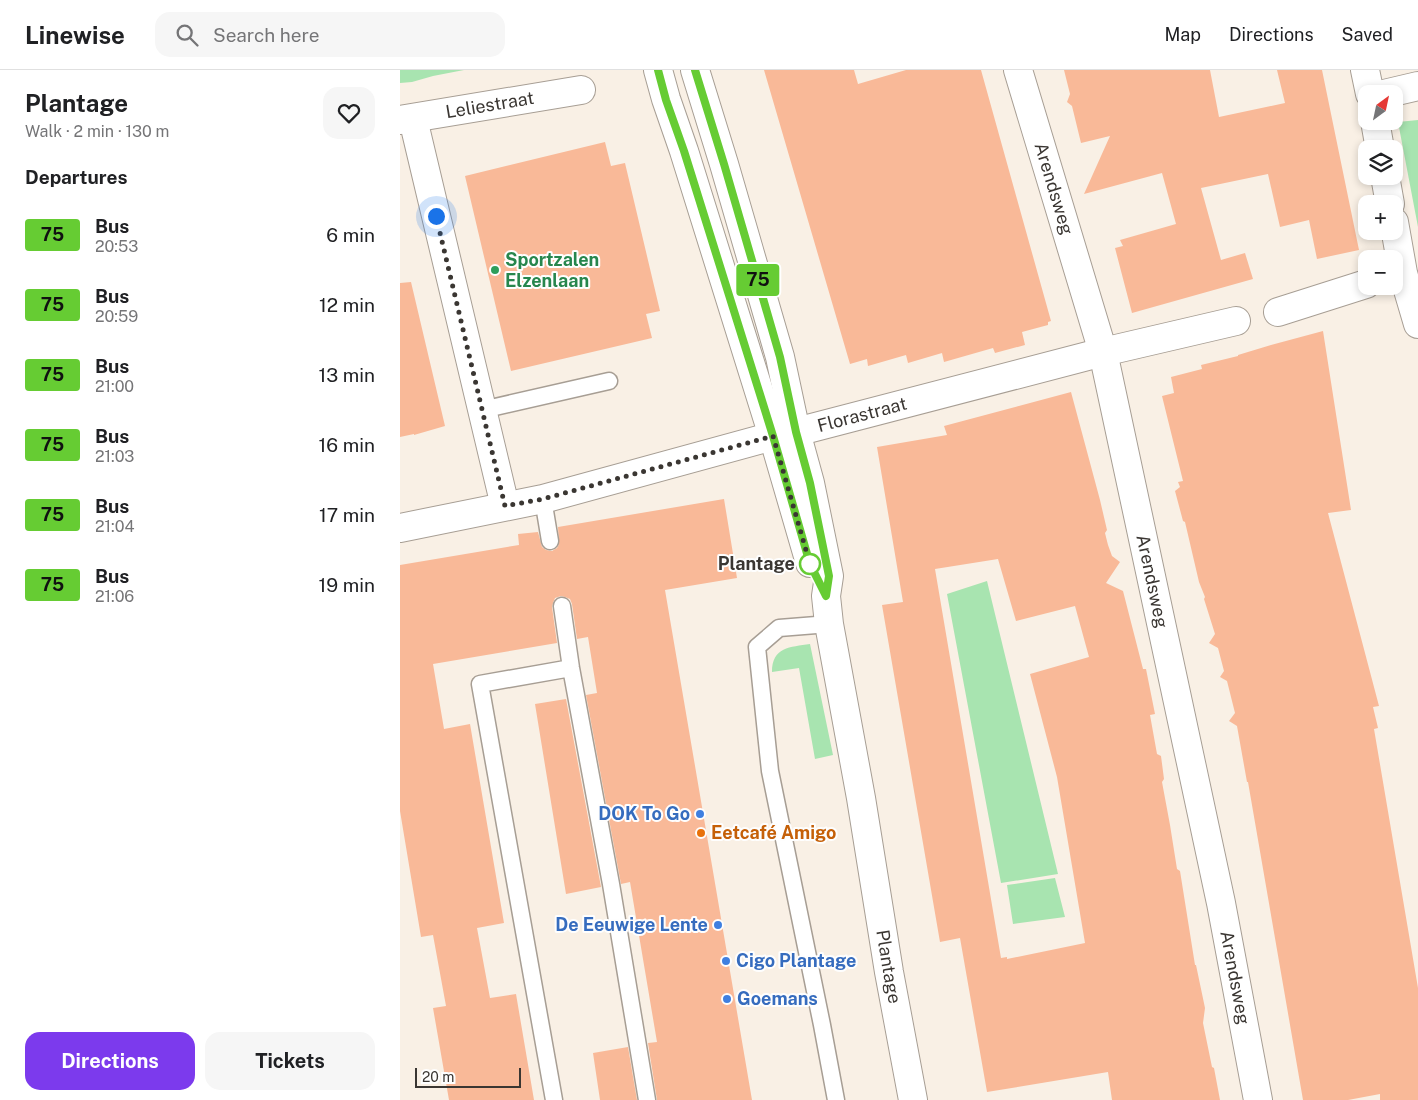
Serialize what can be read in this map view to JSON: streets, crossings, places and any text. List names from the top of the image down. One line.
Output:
{"streets":{"street":["Leliestraat","Arendsweg","Florastraat","Plantage"]},"crossings":[["Arendsweg","Florastraat"],["Florastraat","Plantage"]],"places":["Sportzalen Elzenlaan","Plantage","DOK To Go","Eetcafé Amigo","De Eeuwige Lente","Cigo Plantage","Goemans"],"lines":["bus line 75"],"scale_bar":"20 m","north":"top right","page":{"header":"Linewise","search":"Search here","nav":["Map","Directions","Saved"],"heading":[["Plantage","Walk · 2 min · 130 m"],"Departures"],"on_map":"75","map_buttons":["+","−"],"list":[{"mark":"75","name":"Bus","note":"20:53","value":"6 min"},{"mark":"75","name":"Bus","note":"20:59","value":"12 min"},{"mark":"75","name":"Bus","note":"21:00","value":"13 min"},{"mark":"75","name":"Bus","note":"21:03","value":"16 min"},{"mark":"75","name":"Bus","note":"21:04","value":"17 min"},{"mark":"75","name":"Bus","note":"21:06","value":"19 min"}],"buttons":["Directions","Tickets"],"scale":"20 m"}}
